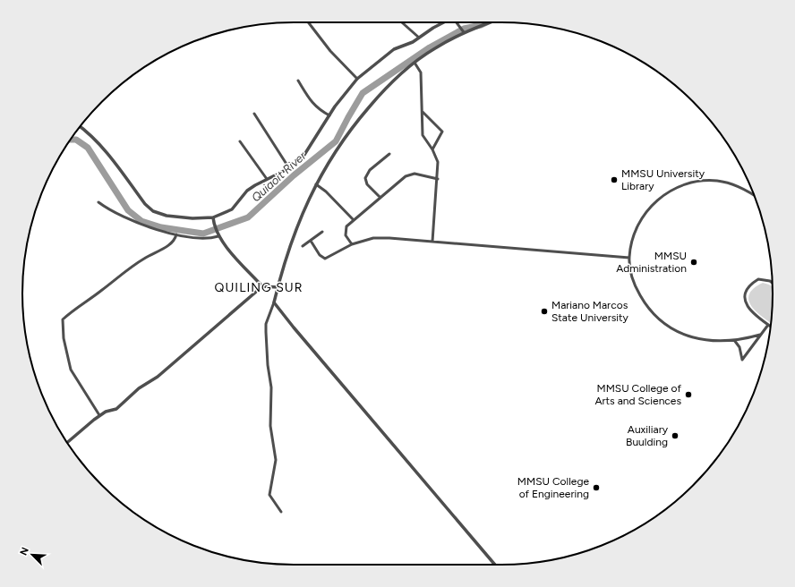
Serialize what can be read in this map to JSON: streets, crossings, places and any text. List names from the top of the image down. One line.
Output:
{"districts":["QUILING SUR"],"water":["Quiaoit River"],"places":["MMSU University Library","MMSU Administration","Mariano Marcos State University","MMSU College of Arts and Sciences","Auxiliary Buulding","MMSU College of Engineering"],"north":"top left"}
